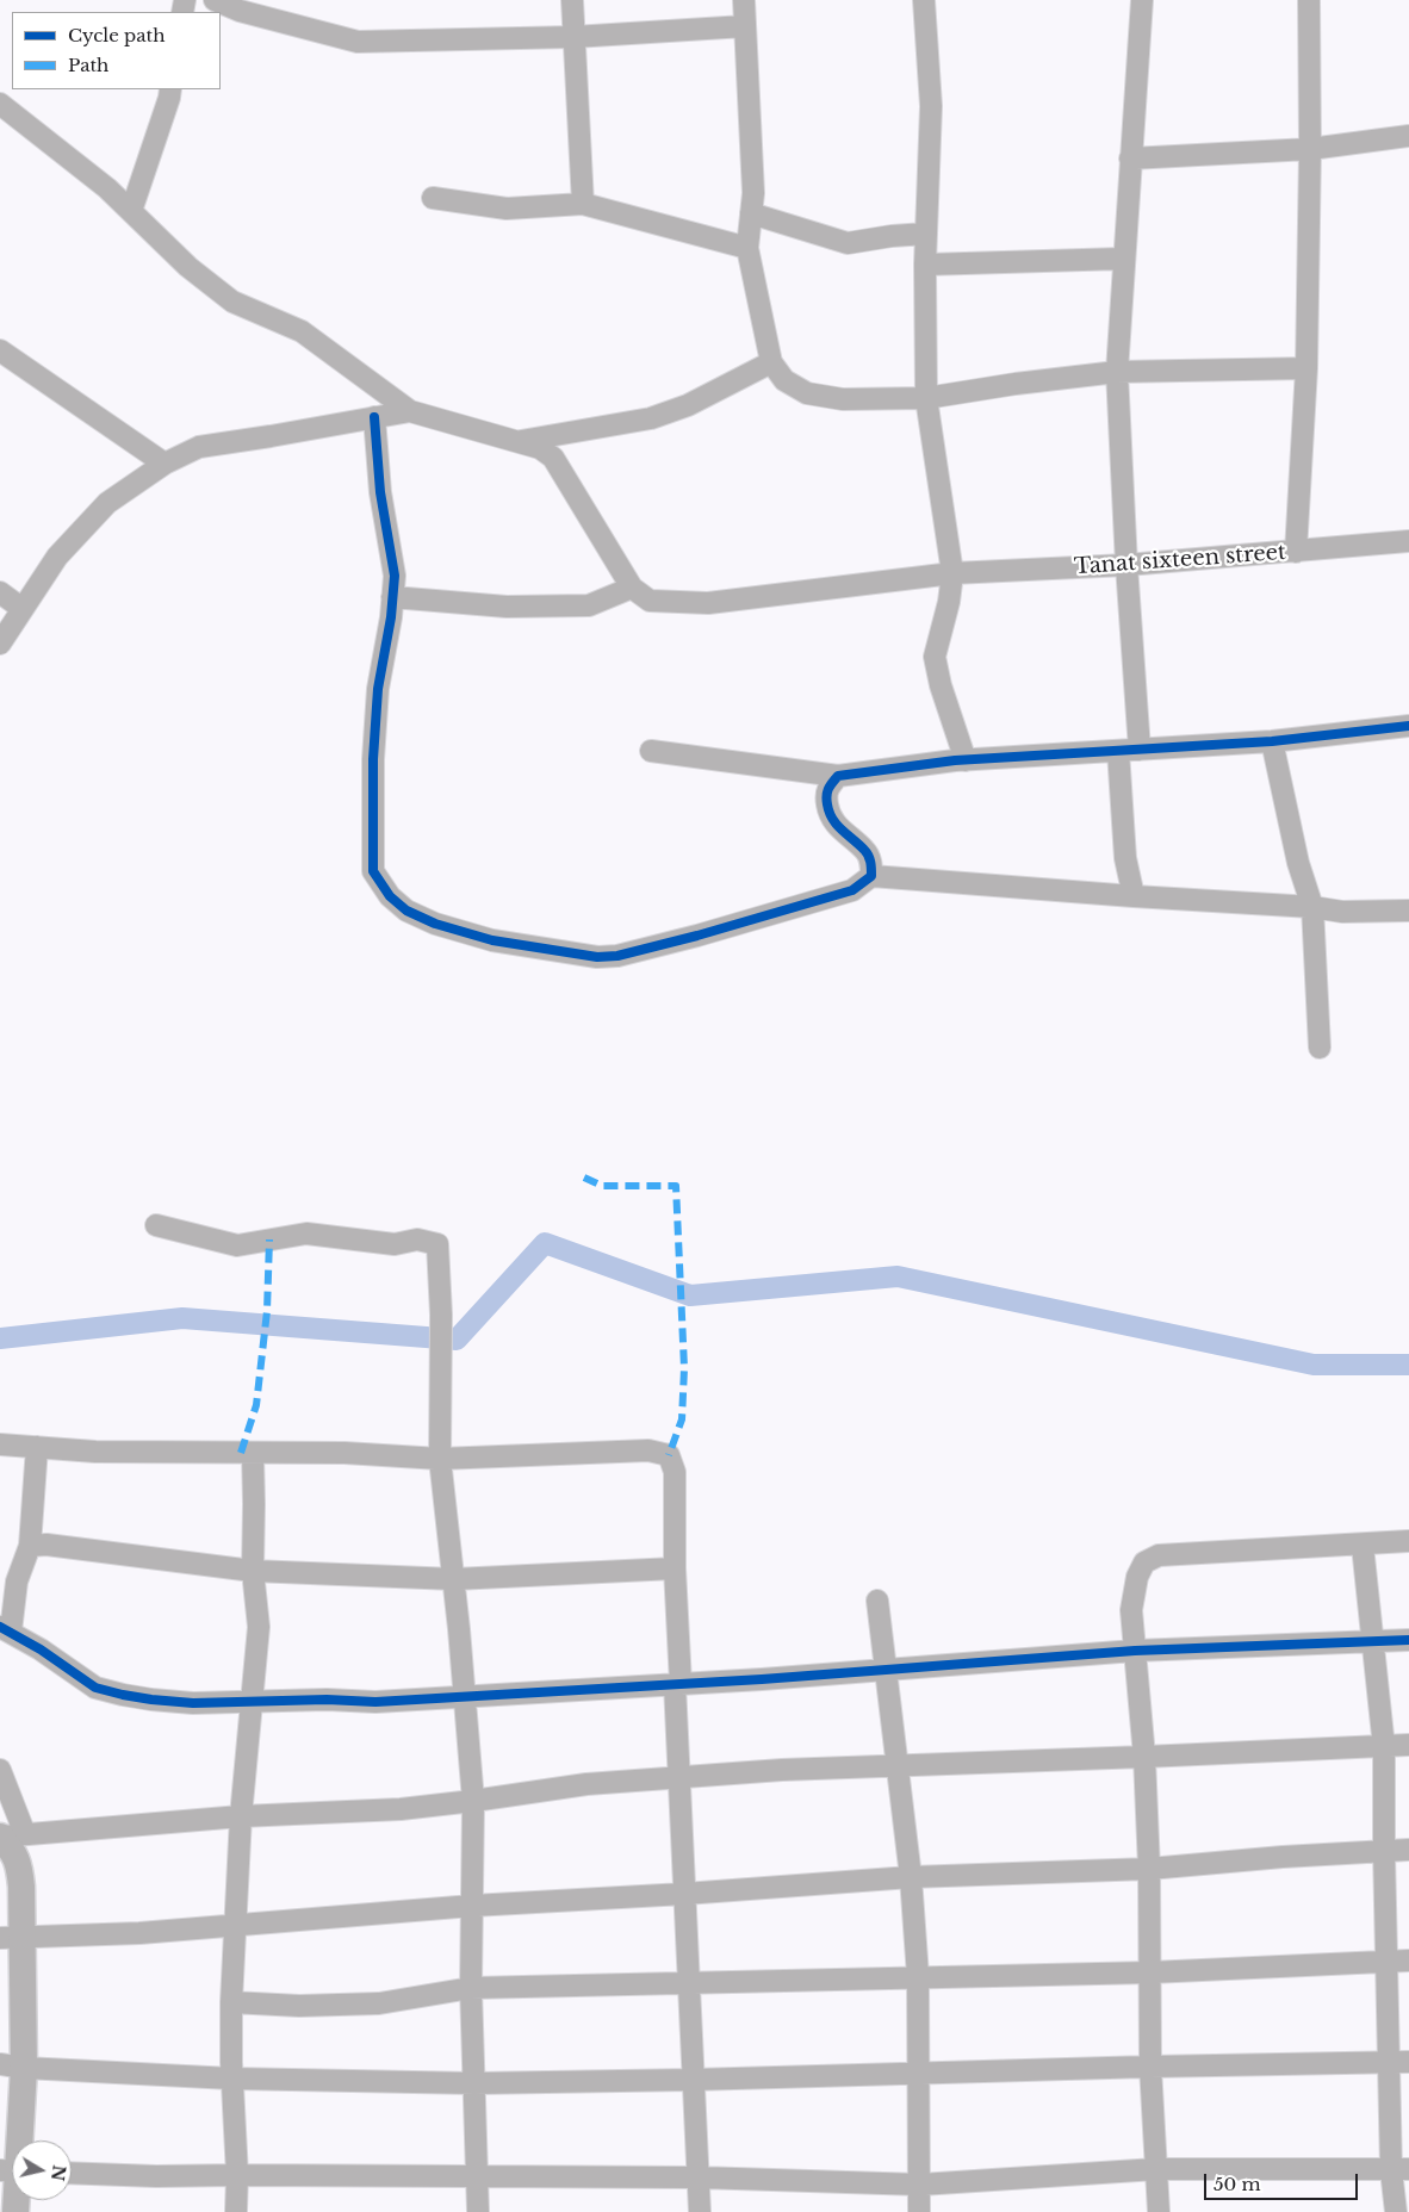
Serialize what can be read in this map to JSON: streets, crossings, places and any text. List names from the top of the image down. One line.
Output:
{"streets":{"street":["Tanat sixteen street"]},"legend":["Cycle path","Path"],"scale_bar":"50 m","north":"right"}
